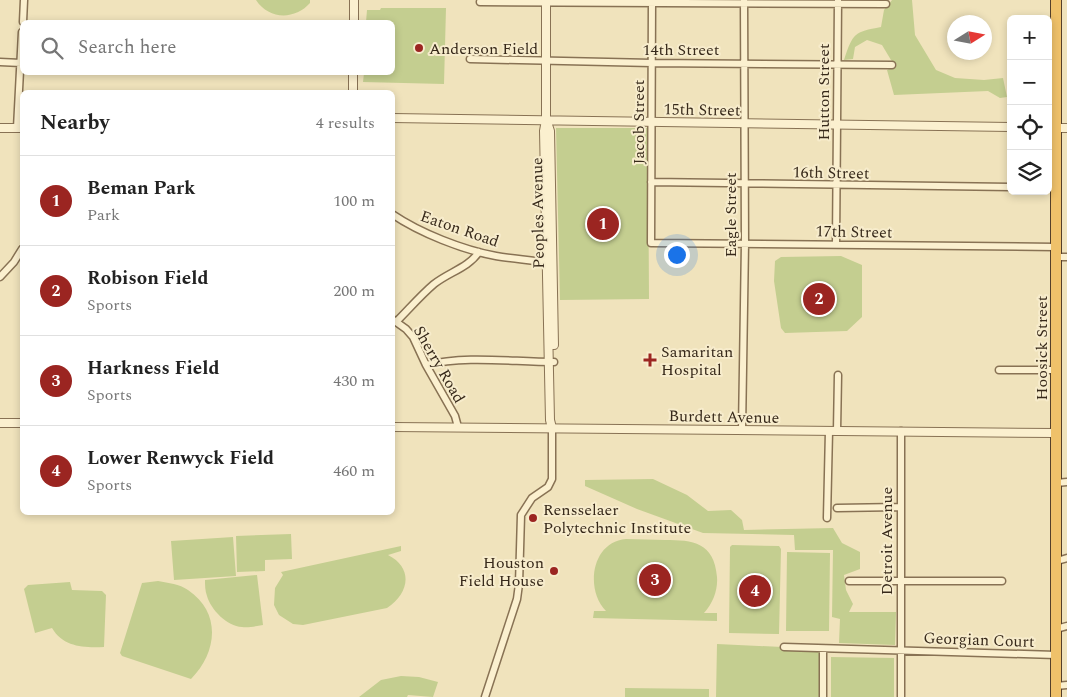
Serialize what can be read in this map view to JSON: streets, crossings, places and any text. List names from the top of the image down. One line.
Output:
{"streets":{"highway":["Hoosick Street"],"street":["14th Street","Hutton Street","15th Street","Jacob Street","16th Street","Peoples Avenue","Eagle Street","Eaton Road","17th Street","Sherry Road","Burdett Avenue","Detroit Avenue","Georgian Court"]},"crossings":[["14th Street","Hutton Street"],["14th Street","Jacob Street"],["14th Street","Peoples Avenue"],["14th Street","Eagle Street"],["Hutton Street","15th Street"],["Hutton Street","16th Street"],["Hutton Street","17th Street"],["15th Street","Jacob Street"],["15th Street","Peoples Avenue"],["15th Street","Eagle Street"],["Jacob Street","16th Street"],["Jacob Street","17th Street"],["16th Street","Eagle Street"],["Peoples Avenue","Eaton Road"],["Peoples Avenue","Burdett Avenue"],["Eagle Street","17th Street"],["Eagle Street","Burdett Avenue"],["17th Street","Hoosick Street"],["Hoosick Street","Burdett Avenue"],["Hoosick Street","Georgian Court"],["Sherry Road","Burdett Avenue"],["Burdett Avenue","Detroit Avenue"],["Detroit Avenue","Georgian Court"]],"places":{"other":["Anderson Field","Rensselaer Polytechnic Institute","Houston Field House"],"health":["Samaritan Hospital"]},"north":"right","page":{"map_buttons":["+","−"],"search":"Search here","heading":["Nearby","4 results"],"list":[{"mark":"1","name":"Beman Park","note":"Park","value":"100 m"},{"mark":"2","name":"Robison Field","note":"Sports","value":"200 m"},{"mark":"3","name":"Harkness Field","note":"Sports","value":"430 m"},{"mark":"4","name":"Lower Renwyck Field","note":"Sports","value":"460 m"}],"pins":["1","2","3","4"]}}
